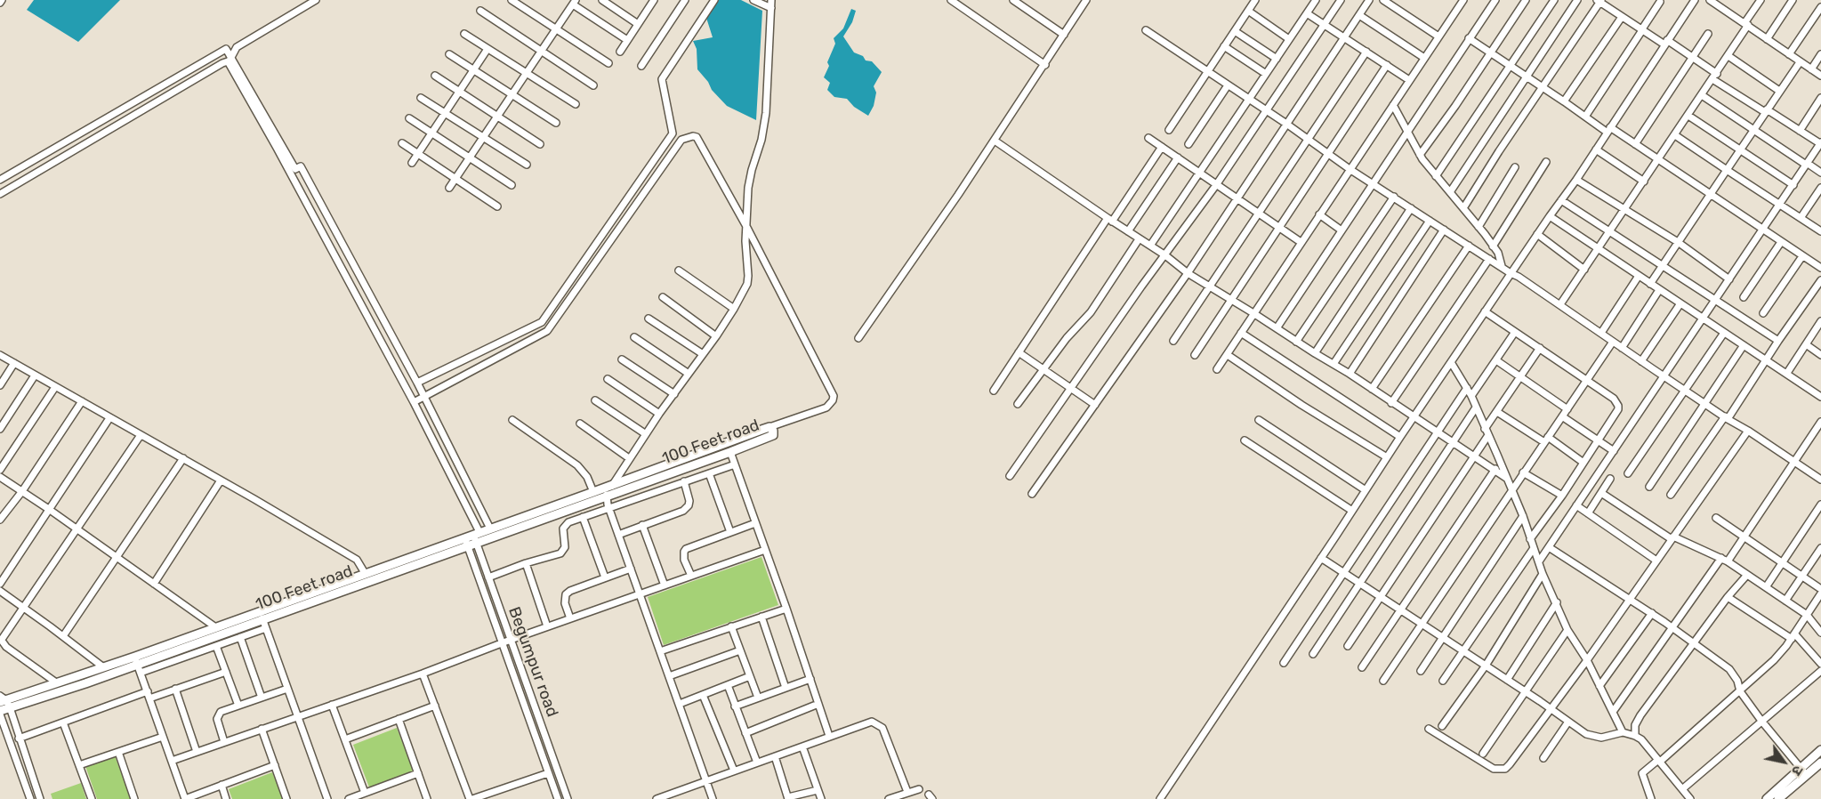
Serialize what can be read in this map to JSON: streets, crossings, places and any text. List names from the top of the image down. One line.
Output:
{"streets":{"street":["100 Feet road","Begumpur road"]},"crossings":[["100 Feet road","Begumpur road"]],"north":"bottom right"}
